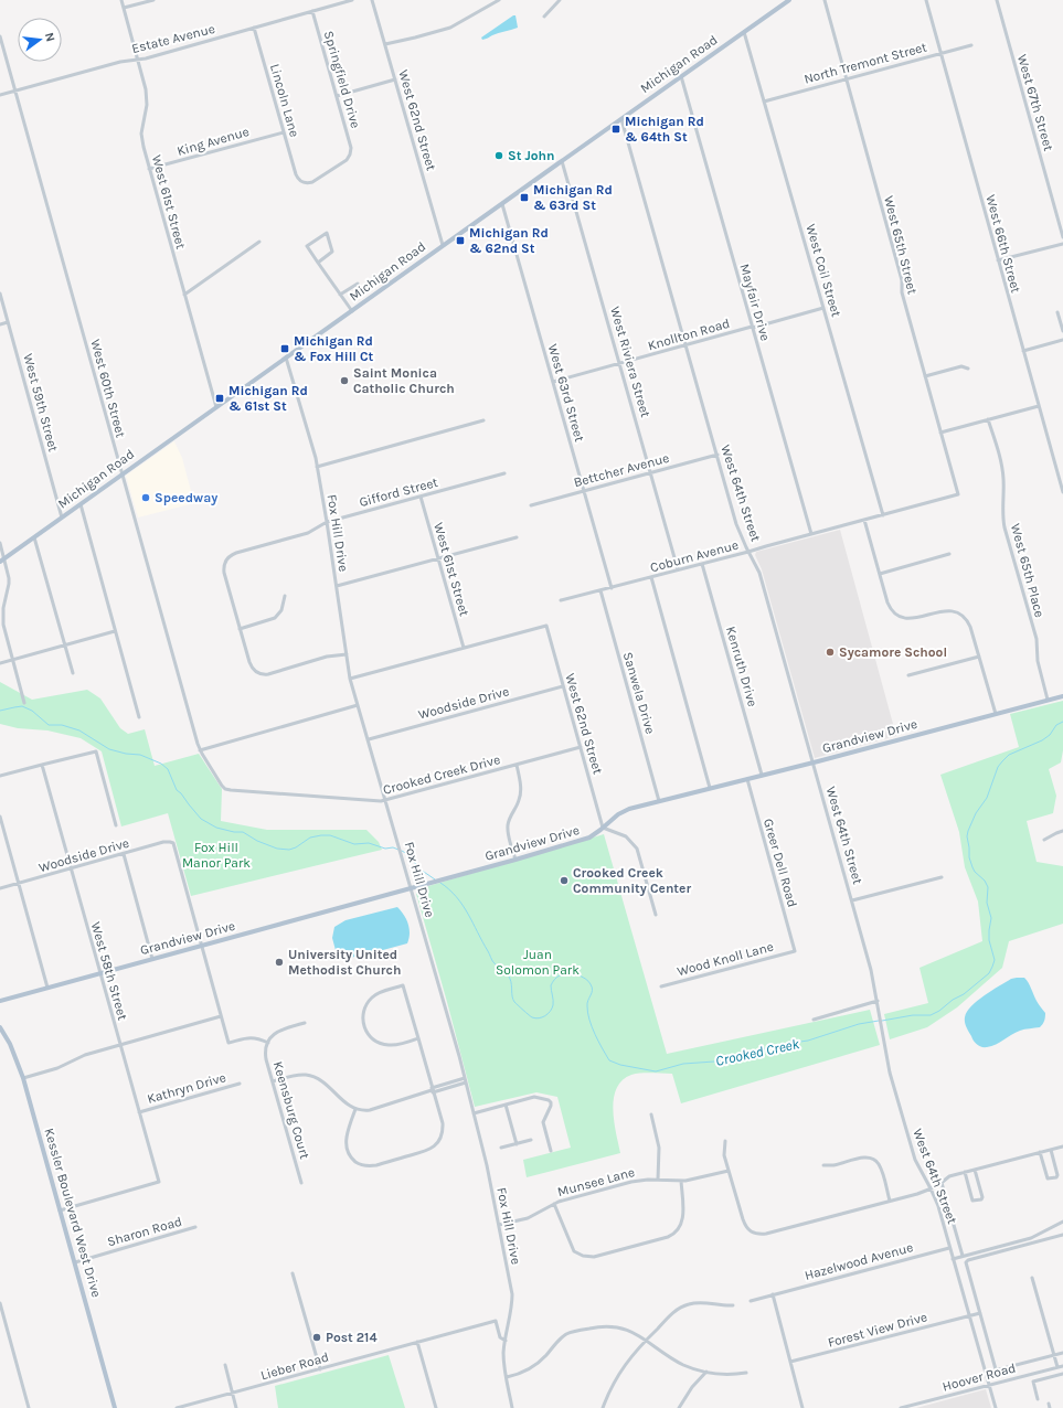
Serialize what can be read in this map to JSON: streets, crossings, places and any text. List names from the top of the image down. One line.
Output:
{"streets":{"main road":["Michigan Road","Grandview Drive","Kessler Boulevard West Drive"],"street":["Estate Avenue","North Tremont Street","Springfield Drive","Lincoln Lane","West 67th Street","West 62nd Street","King Avenue","West 61st Street","West 66th Street","West 65th Street","West Coil Street","Mayfair Drive","Knollton Road","West Riviera Street","West 60th Street","West 63rd Street","West 59th Street","Bettcher Avenue","Gifford Street","West 64th Street","Fox Hill Drive","Coburn Avenue","West 65th Place","Kenruth Drive","Sanwela Drive","Woodside Drive","Crooked Creek Drive","Greer Dell Road","Wood Knoll Lane","West 58th Street","Kathryn Drive","Keensburg Court","Munsee Lane","Sharon Road","Hazelwood Avenue","Forest View Drive","Lieber Road","Hoover Road"]},"crossings":[["Estate Avenue","Springfield Drive"],["Estate Avenue","Lincoln Lane"],["Estate Avenue","West 61st Street"],["Estate Avenue","West 60th Street"],["North Tremont Street","West 66th Street"],["North Tremont Street","West 65th Street"],["North Tremont Street","West Coil Street"],["Michigan Road","West 62nd Street"],["Michigan Road","West 61st Street"],["Michigan Road","West Coil Street"],["Michigan Road","Mayfair Drive"],["Michigan Road","West Riviera Street"],["Michigan Road","West 60th Street"],["Michigan Road","West 63rd Street"],["Michigan Road","West 59th Street"],["Michigan Road","West 64th Street"],["Michigan Road","Fox Hill Drive"],["Springfield Drive","Lincoln Lane"],["Lincoln Lane","King Avenue"],["West 62nd Street","West 61st Street"],["West 62nd Street","Woodside Drive"],["West 62nd Street","Grandview Drive"],["West 62nd Street","Crooked Creek Drive"],["King Avenue","West 61st Street"],["West 61st Street","Gifford Street"],["West 65th Street","Coburn Avenue"],["West Coil Street","Knollton Road"],["West Coil Street","Coburn Avenue"],["Mayfair Drive","Knollton Road"],["Mayfair Drive","Coburn Avenue"],["Knollton Road","West Riviera Street"],["Knollton Road","West 63rd Street"],["Knollton Road","West 64th Street"],["West Riviera Street","Bettcher Avenue"],["West Riviera Street","Coburn Avenue"],["West 60th Street","Crooked Creek Drive"],["West 63rd Street","Bettcher Avenue"],["West 63rd Street","Coburn Avenue"],["Bettcher Avenue","West 64th Street"],["Gifford Street","Fox Hill Drive"],["West 64th Street","Coburn Avenue"],["West 64th Street","Grandview Drive"],["West 64th Street","Hazelwood Avenue"],["West 64th Street","Forest View Drive"],["West 64th Street","Hoover Road"],["Fox Hill Drive","Woodside Drive"],["Fox Hill Drive","Grandview Drive"],["Fox Hill Drive","Crooked Creek Drive"],["Fox Hill Drive","Munsee Lane"],["Fox Hill Drive","Lieber Road"],["Coburn Avenue","Kenruth Drive"],["Coburn Avenue","Sanwela Drive"],["West 65th Place","Grandview Drive"],["Kenruth Drive","Grandview Drive"],["Sanwela Drive","Grandview Drive"],["Woodside Drive","Grandview Drive"],["Woodside Drive","West 58th Street"],["Grandview Drive","Greer Dell Road"],["Grandview Drive","West 58th Street"],["Greer Dell Road","Wood Knoll Lane"],["West 58th Street","Kathryn Drive"],["West 58th Street","Kessler Boulevard West Drive"],["Kessler Boulevard West Drive","Sharon Road"]],"water":["Crooked Creek"],"parks":["Fox Hill Manor Park","Juan Solomon Park"],"places":{"transit":["Michigan Rd & 64th St","Michigan Rd & 63rd St","Michigan Rd & 62nd St","Michigan Rd & Fox Hill Ct","Michigan Rd & 61st St"],"other":["St John","Saint Monica Catholic Church","Speedway","Sycamore School","Crooked Creek Community Center","University United Methodist Church","Post 214"]},"north":"right"}
